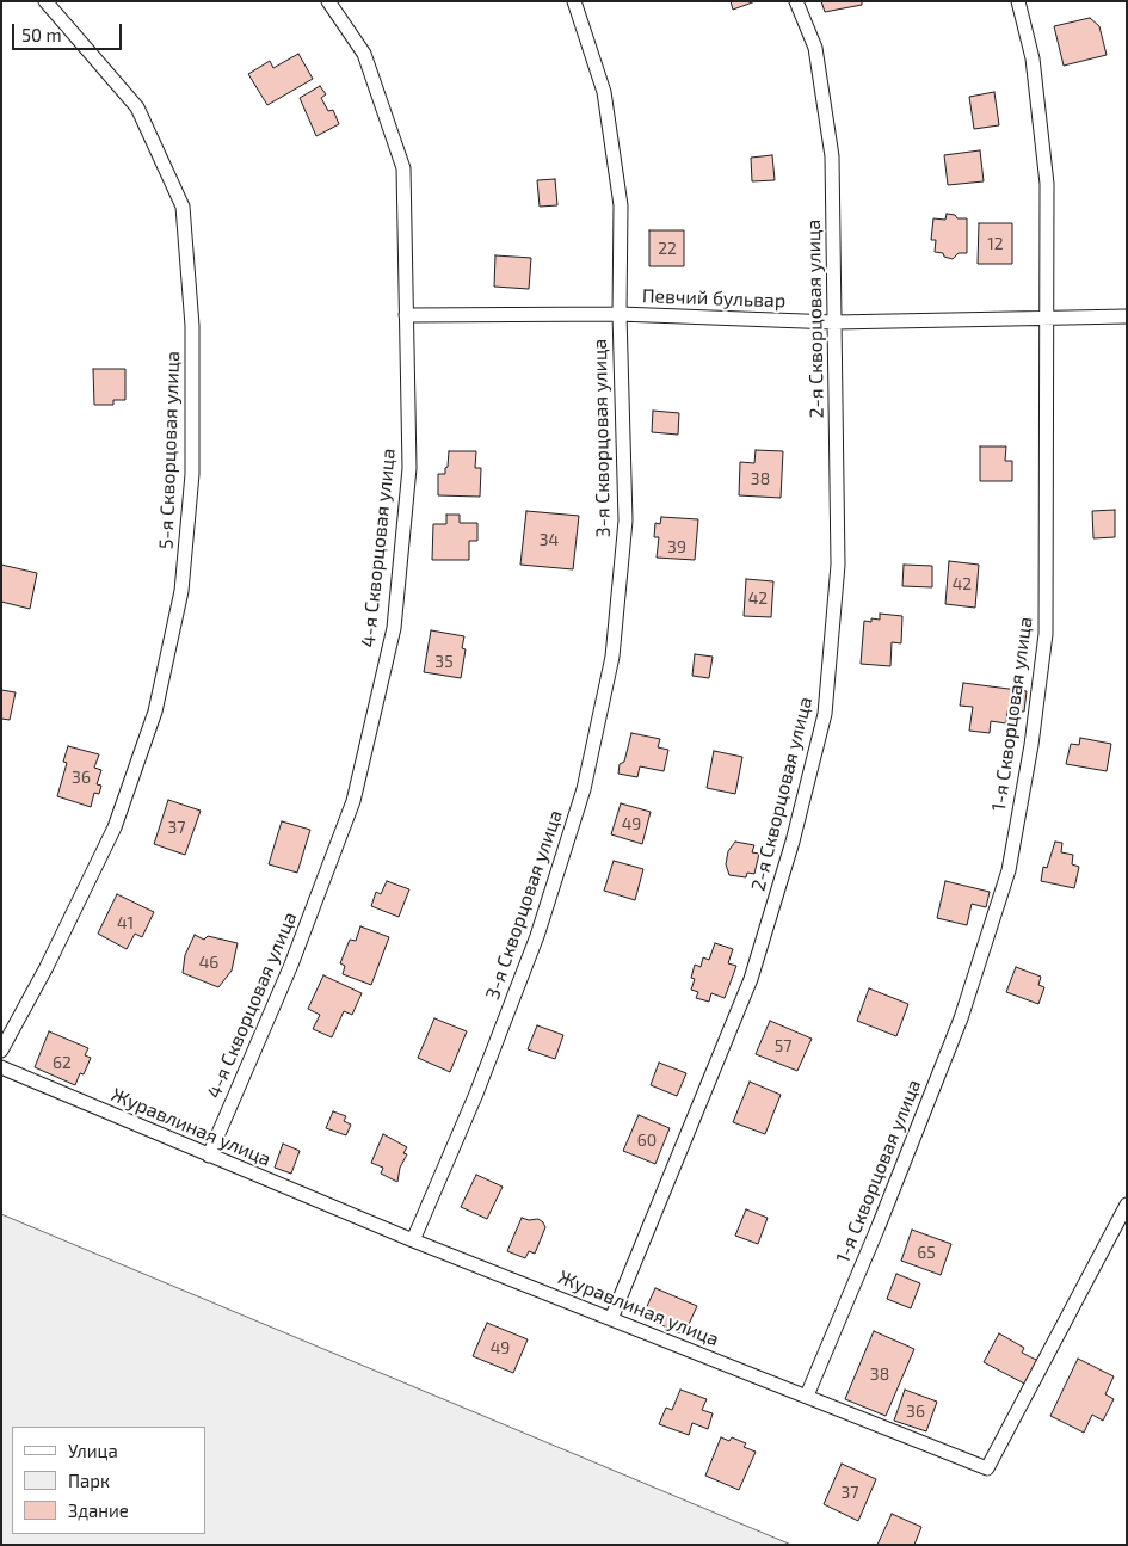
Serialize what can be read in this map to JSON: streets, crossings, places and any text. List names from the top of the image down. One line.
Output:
{"streets":{"street":["Певчий бульвар","2-я Скворцовая улица","3-я Скворцовая улица","5-я Скворцовая улица","4-я Скворцовая улица","1-я Скворцовая улица","Журавлиная улица"]},"crossings":[["Певчий бульвар","2-я Скворцовая улица"],["Певчий бульвар","3-я Скворцовая улица"],["Певчий бульвар","4-я Скворцовая улица"],["Певчий бульвар","1-я Скворцовая улица"],["2-я Скворцовая улица","Журавлиная улица"],["3-я Скворцовая улица","Журавлиная улица"],["4-я Скворцовая улица","Журавлиная улица"],["1-я Скворцовая улица","Журавлиная улица"]],"house_numbers":["12","22","38","34","39","42","42","35","36","49","37","41","46","57","62","60","65","49","38","36","37"],"legend":["Улица","Парк","Здание"],"scale_bar":"50 m"}
